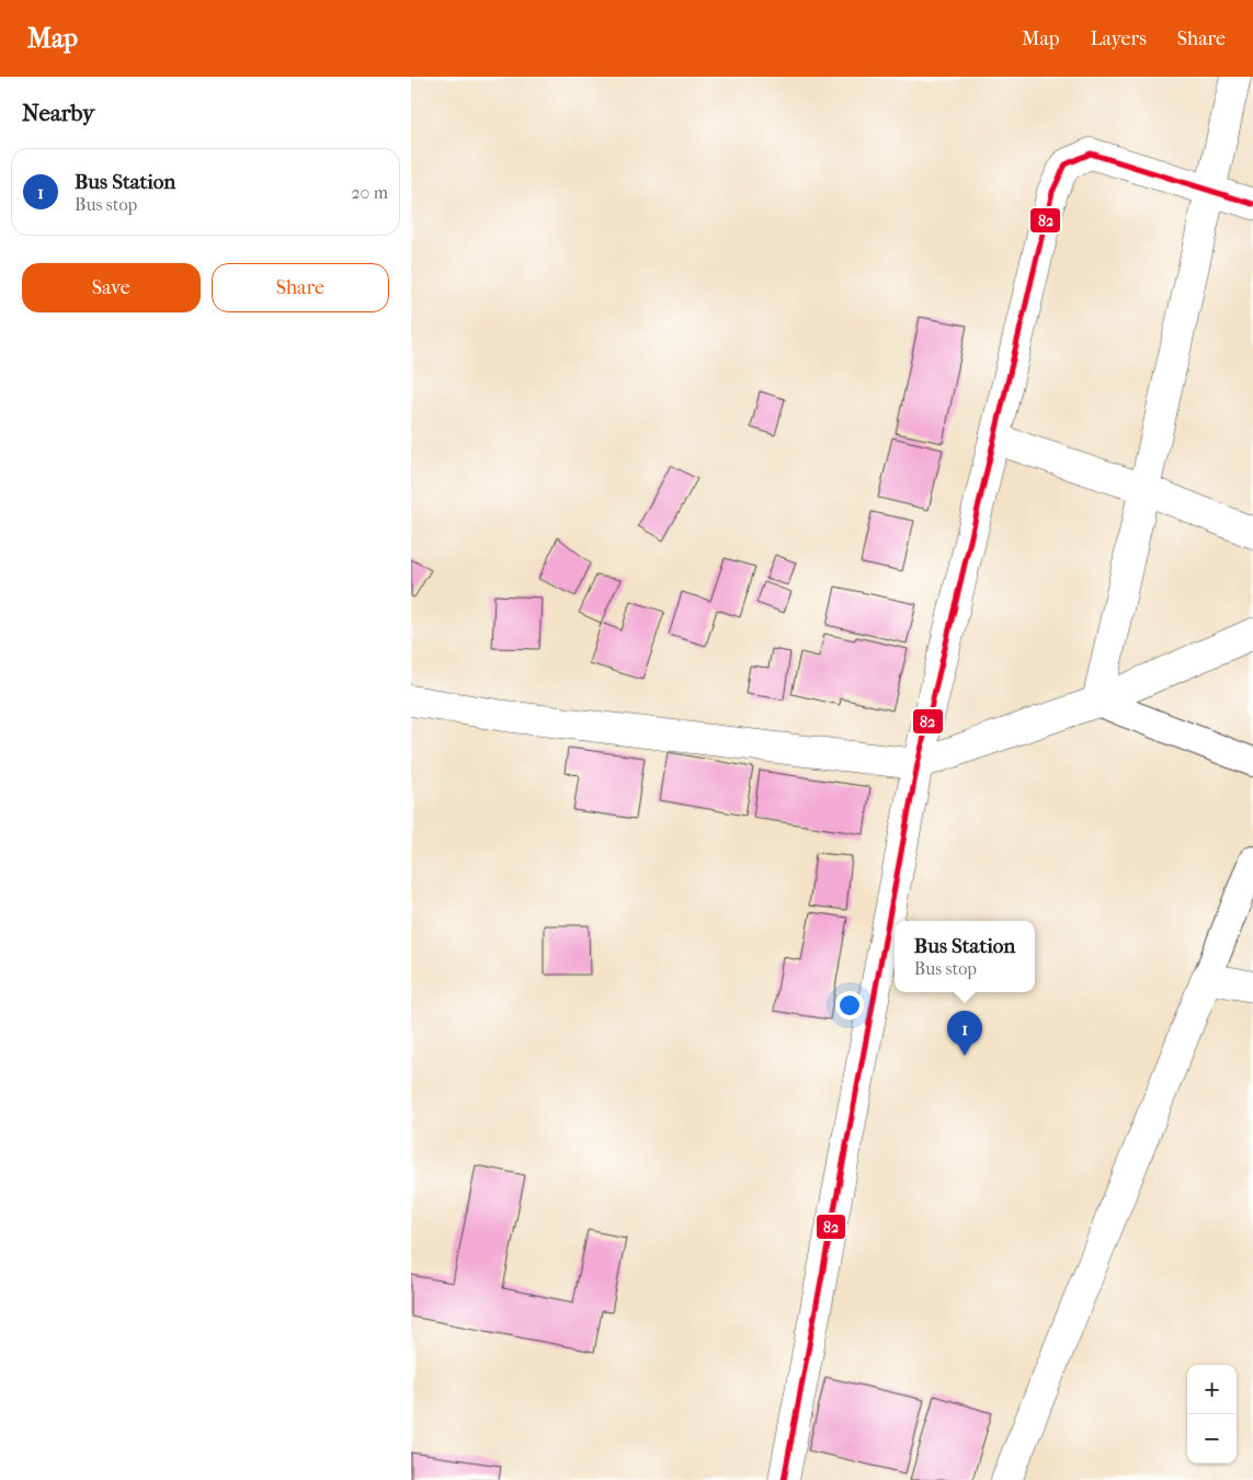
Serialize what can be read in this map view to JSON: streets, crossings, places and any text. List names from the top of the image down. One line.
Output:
{"lines":["transit line 82"],"page":{"header":"Map","nav":["Map","Layers","Share"],"heading":"Nearby","list":[{"mark":"1","name":"Bus Station","note":"Bus stop","value":"20 m"}],"buttons":["Save","Share"],"popup":["Bus Station","Bus stop"],"pins":"1","map_buttons":["+","−"]}}
